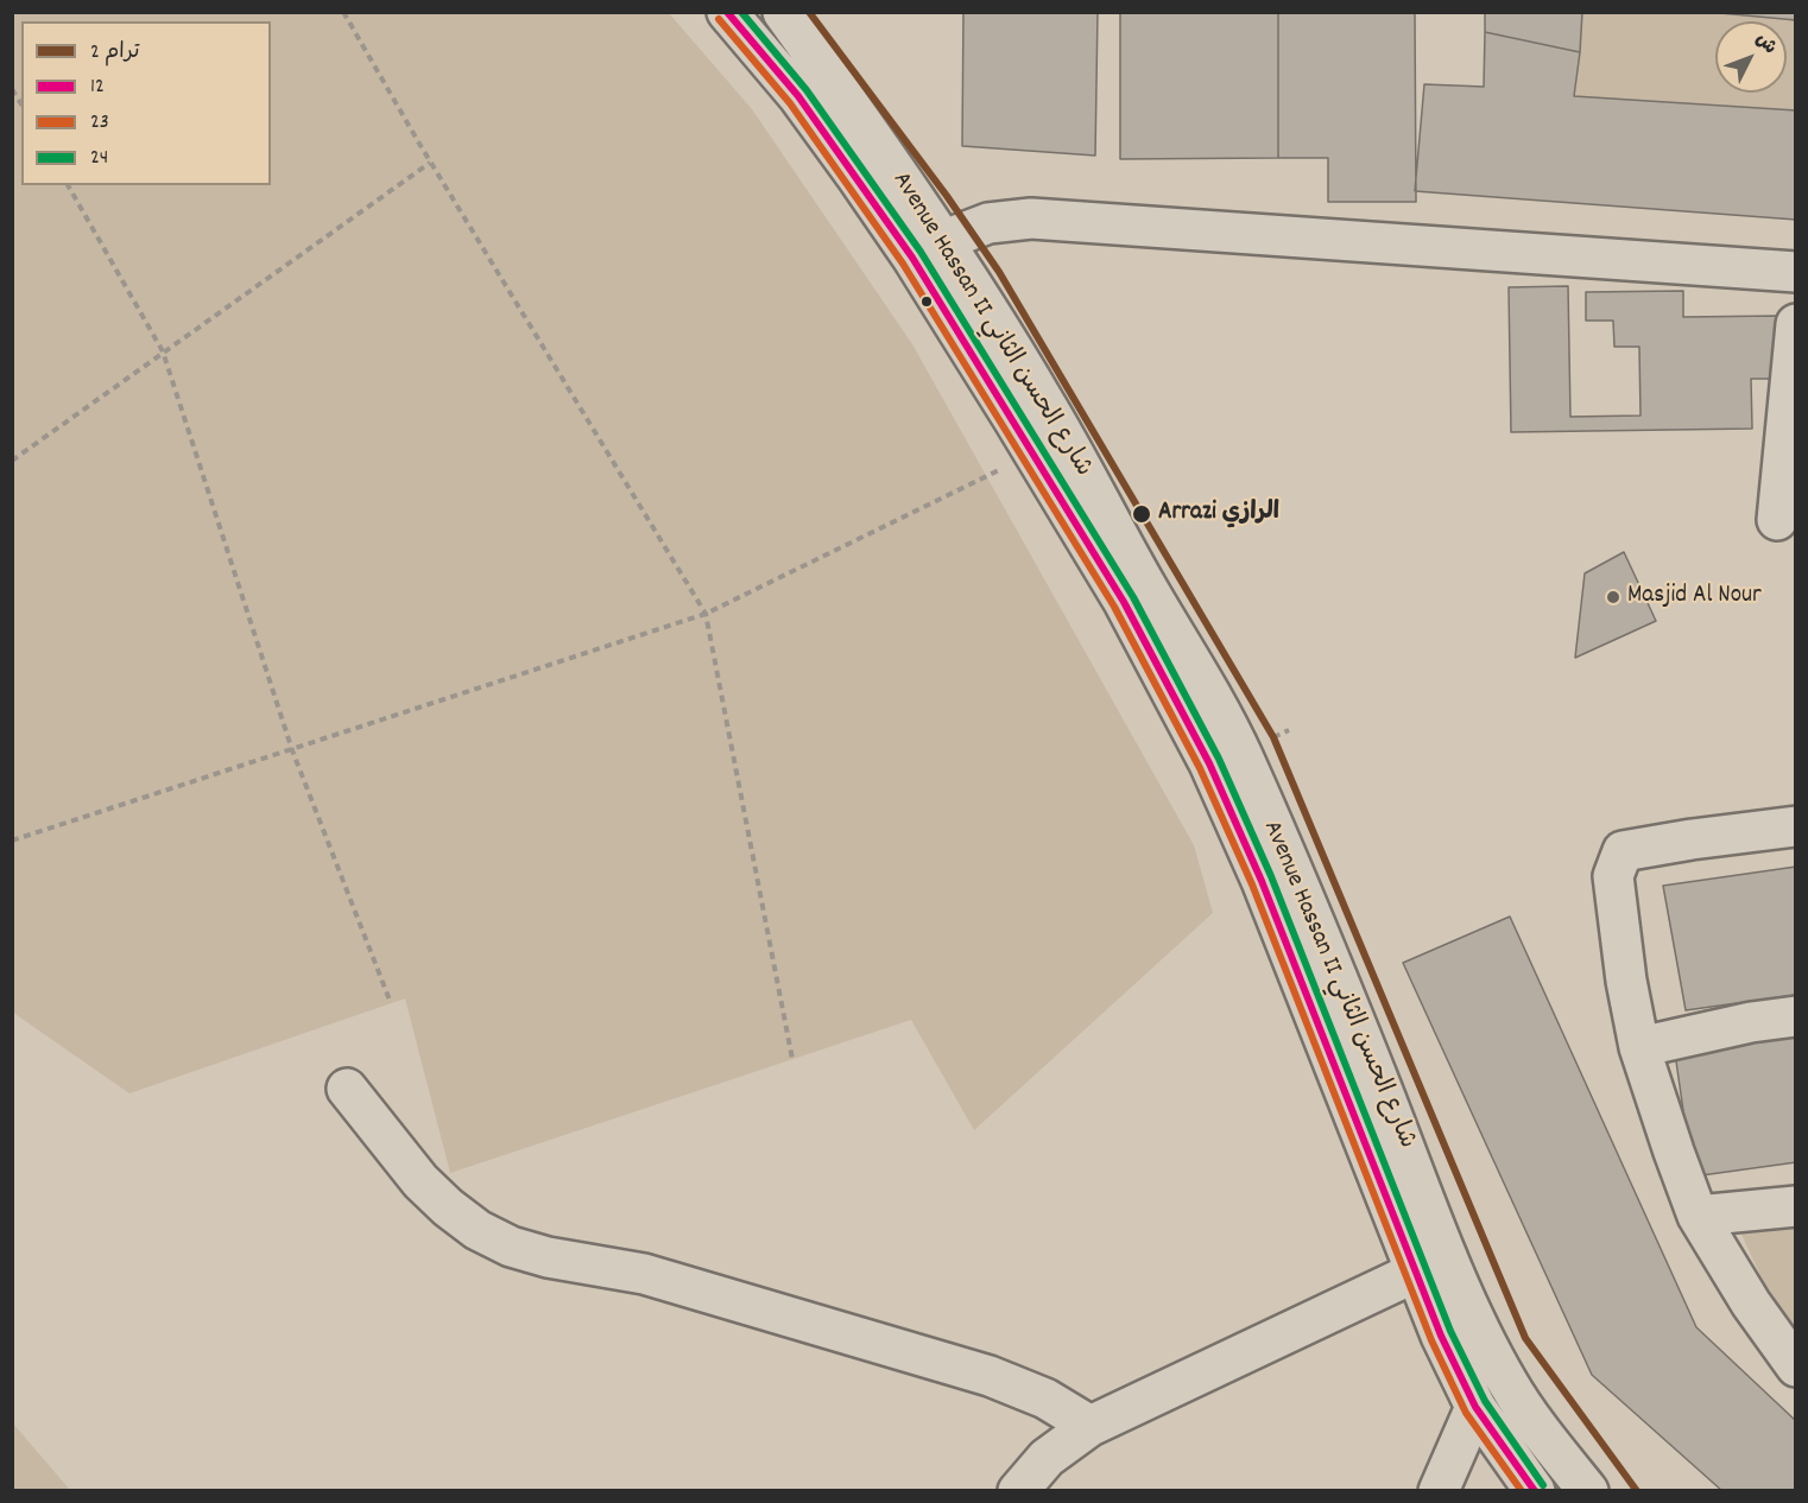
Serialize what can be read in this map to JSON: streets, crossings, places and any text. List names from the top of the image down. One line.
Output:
{"streets":{"main road":["Avenue Hassan II شارع الحسن الثاني"]},"places":["Arrazi الرازي","Masjid Al Nour"],"lines":["tram line 2","transit line 12","transit line 24","transit line 23"],"legend":["ترام 2","12","23","24"],"north":"top right"}
